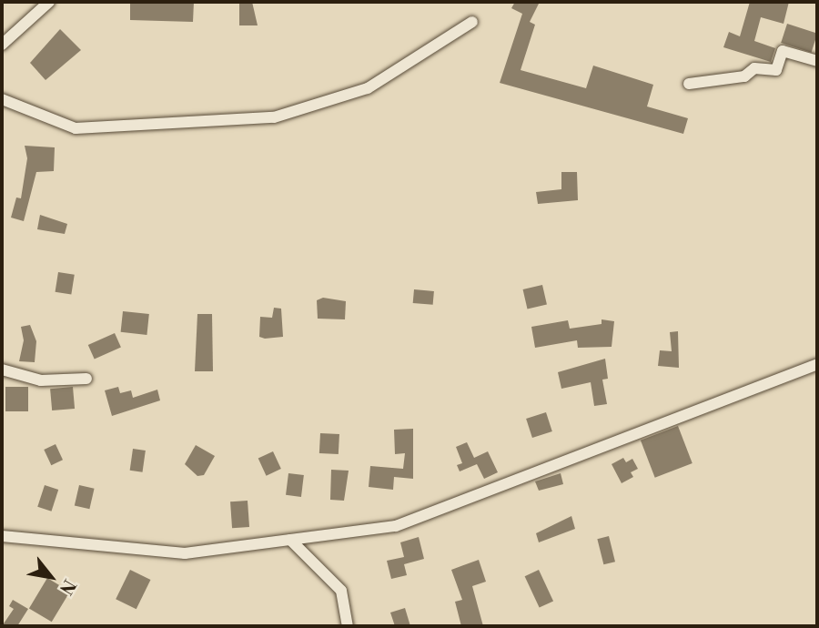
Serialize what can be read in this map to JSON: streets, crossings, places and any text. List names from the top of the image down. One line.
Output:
{"north":"bottom right"}
